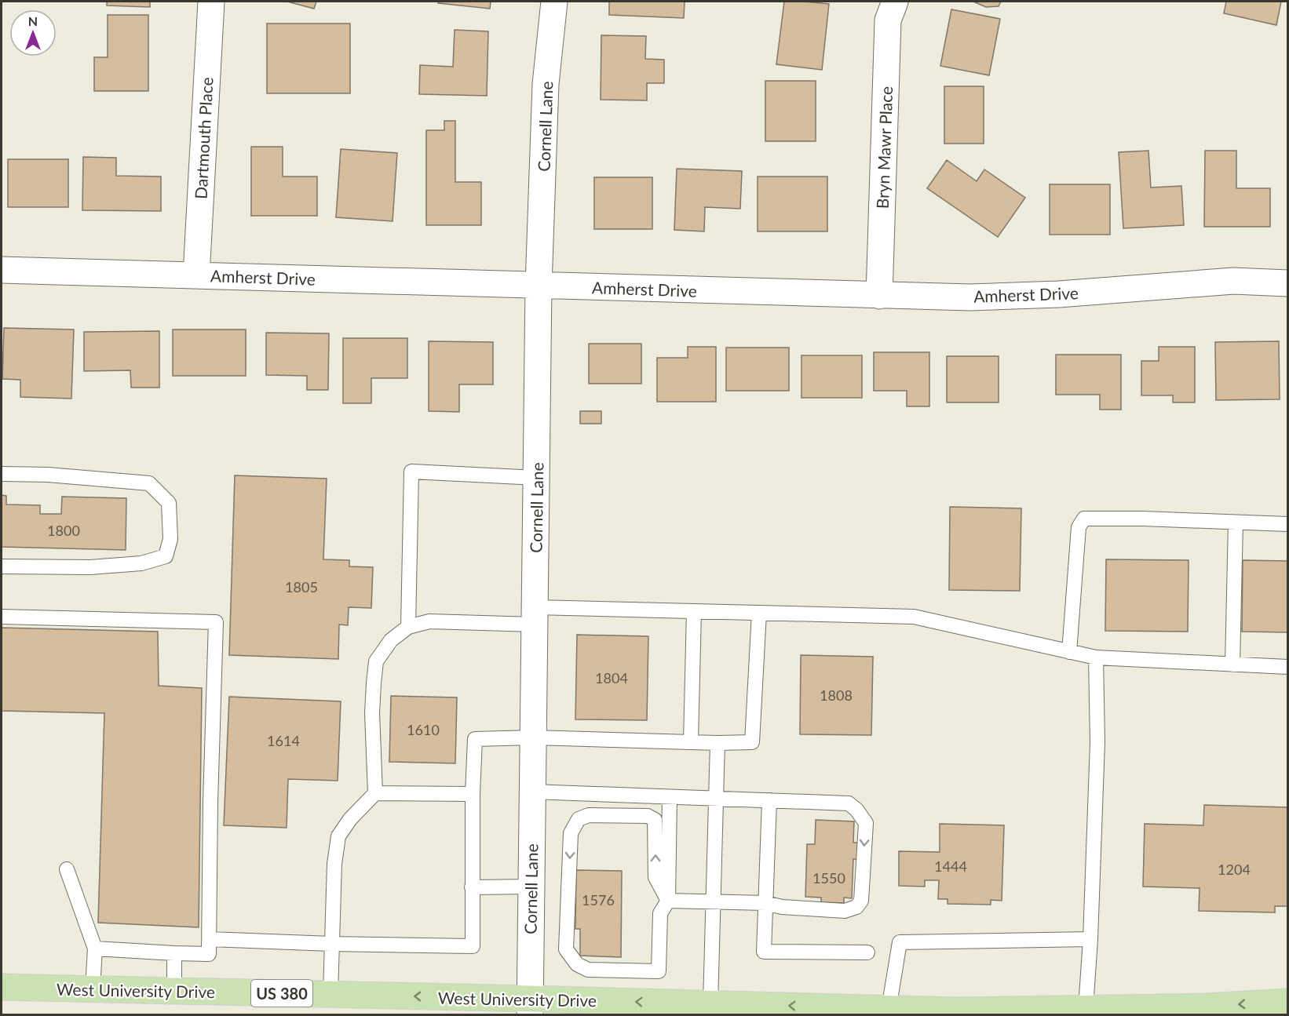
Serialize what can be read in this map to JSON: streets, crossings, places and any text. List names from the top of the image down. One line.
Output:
{"streets":{"main road":["West University Drive","US 380"],"street":["Cornell Lane","Dartmouth Place","Bryn Mawr Place","Amherst Drive"]},"crossings":[["Cornell Lane","Amherst Drive"],["Cornell Lane","West University Drive"],["Dartmouth Place","Amherst Drive"],["Bryn Mawr Place","Amherst Drive"]],"one_way":["West University Drive"],"house_numbers":["1800","1805","1804","1808","1610","1614","1444","1204","1550","1576"],"north":"top"}
